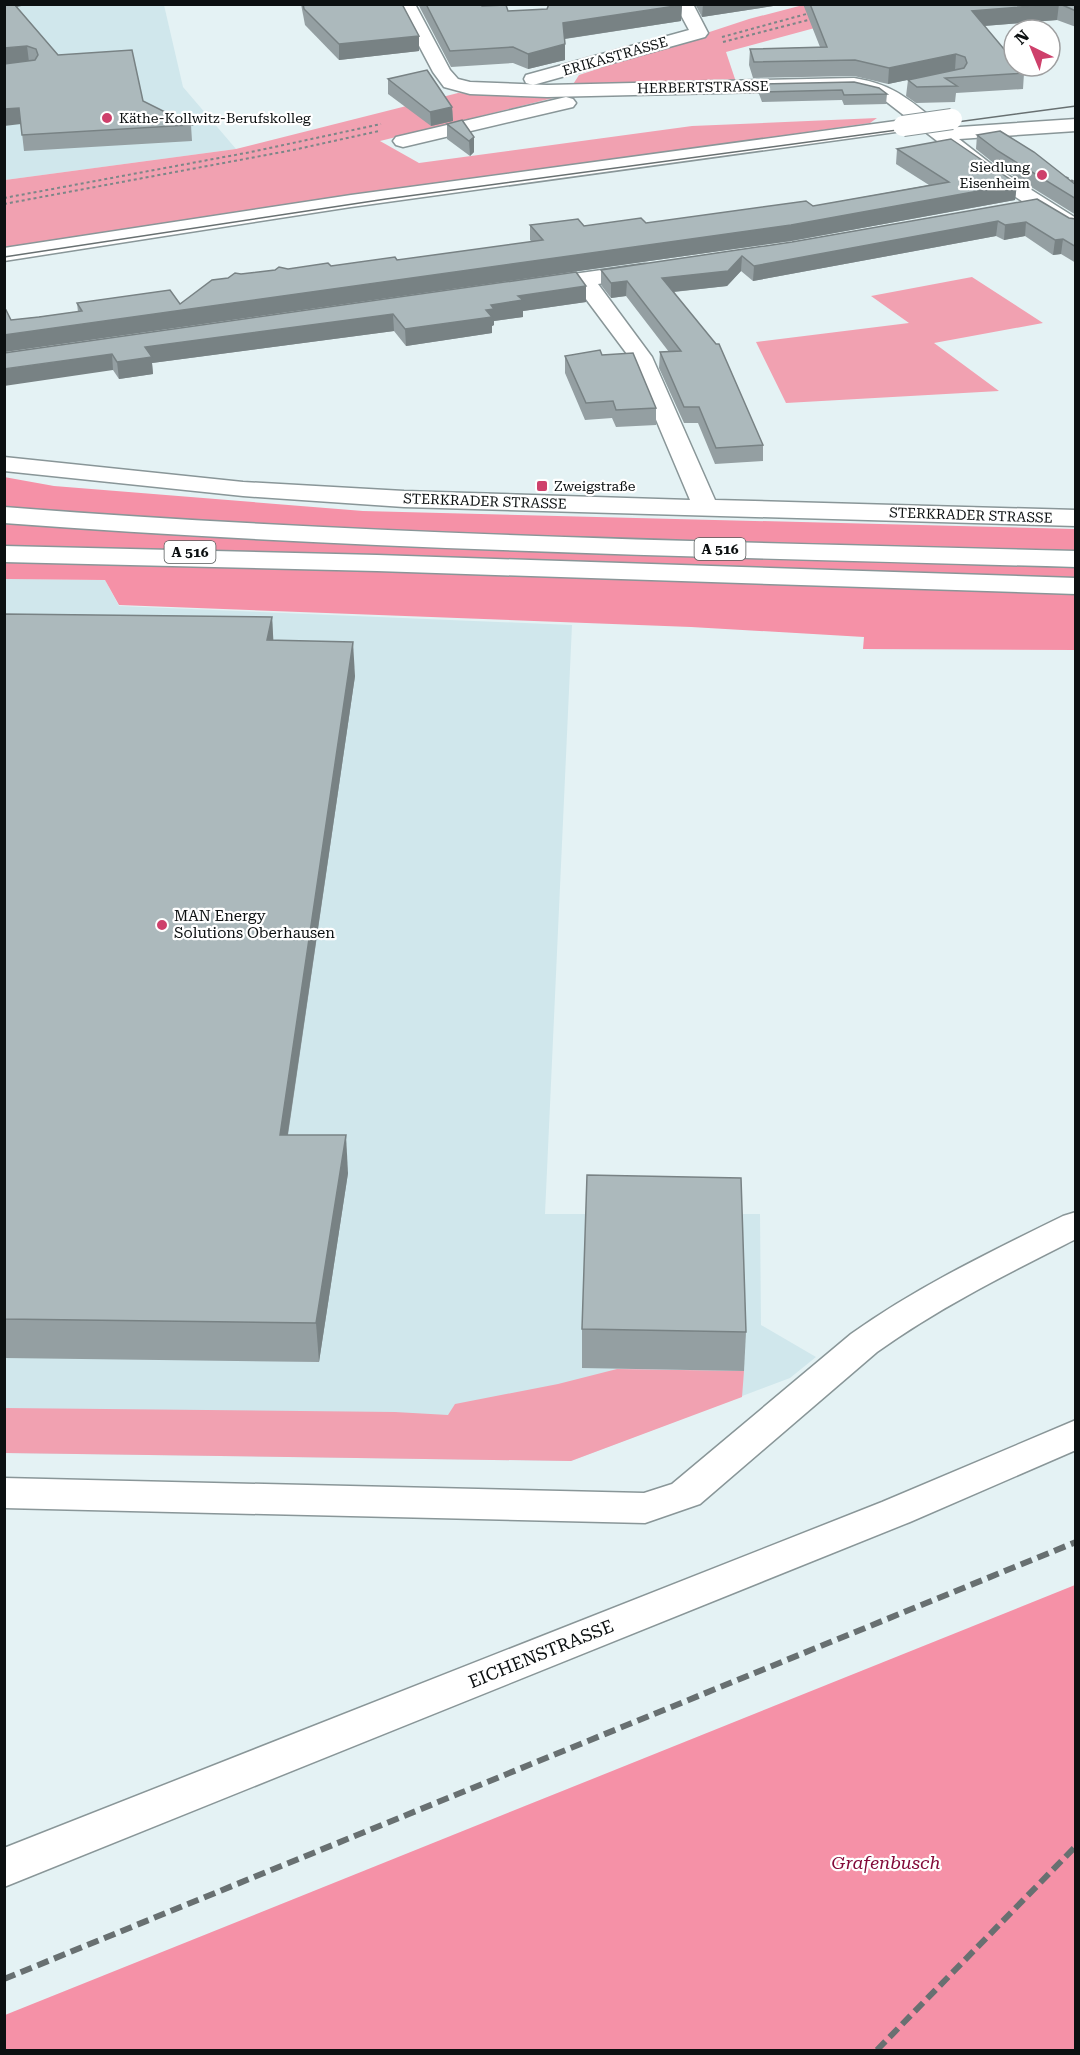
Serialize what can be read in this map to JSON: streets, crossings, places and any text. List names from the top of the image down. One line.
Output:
{"streets":{"main road":["ERIKASTRASSE","HERBERTSTRASSE","STERKRADER STRASSE","A 516","EICHENSTRASSE"]},"crossings":[["ERIKASTRASSE","HERBERTSTRASSE"]],"parks":["Grafenbusch"],"places":{"other":["Käthe-Kollwitz-Berufskolleg","Siedlung Eisenheim","MAN Energy Solutions Oberhausen"],"transit":["Zweigstraße"]},"north":"top left"}
